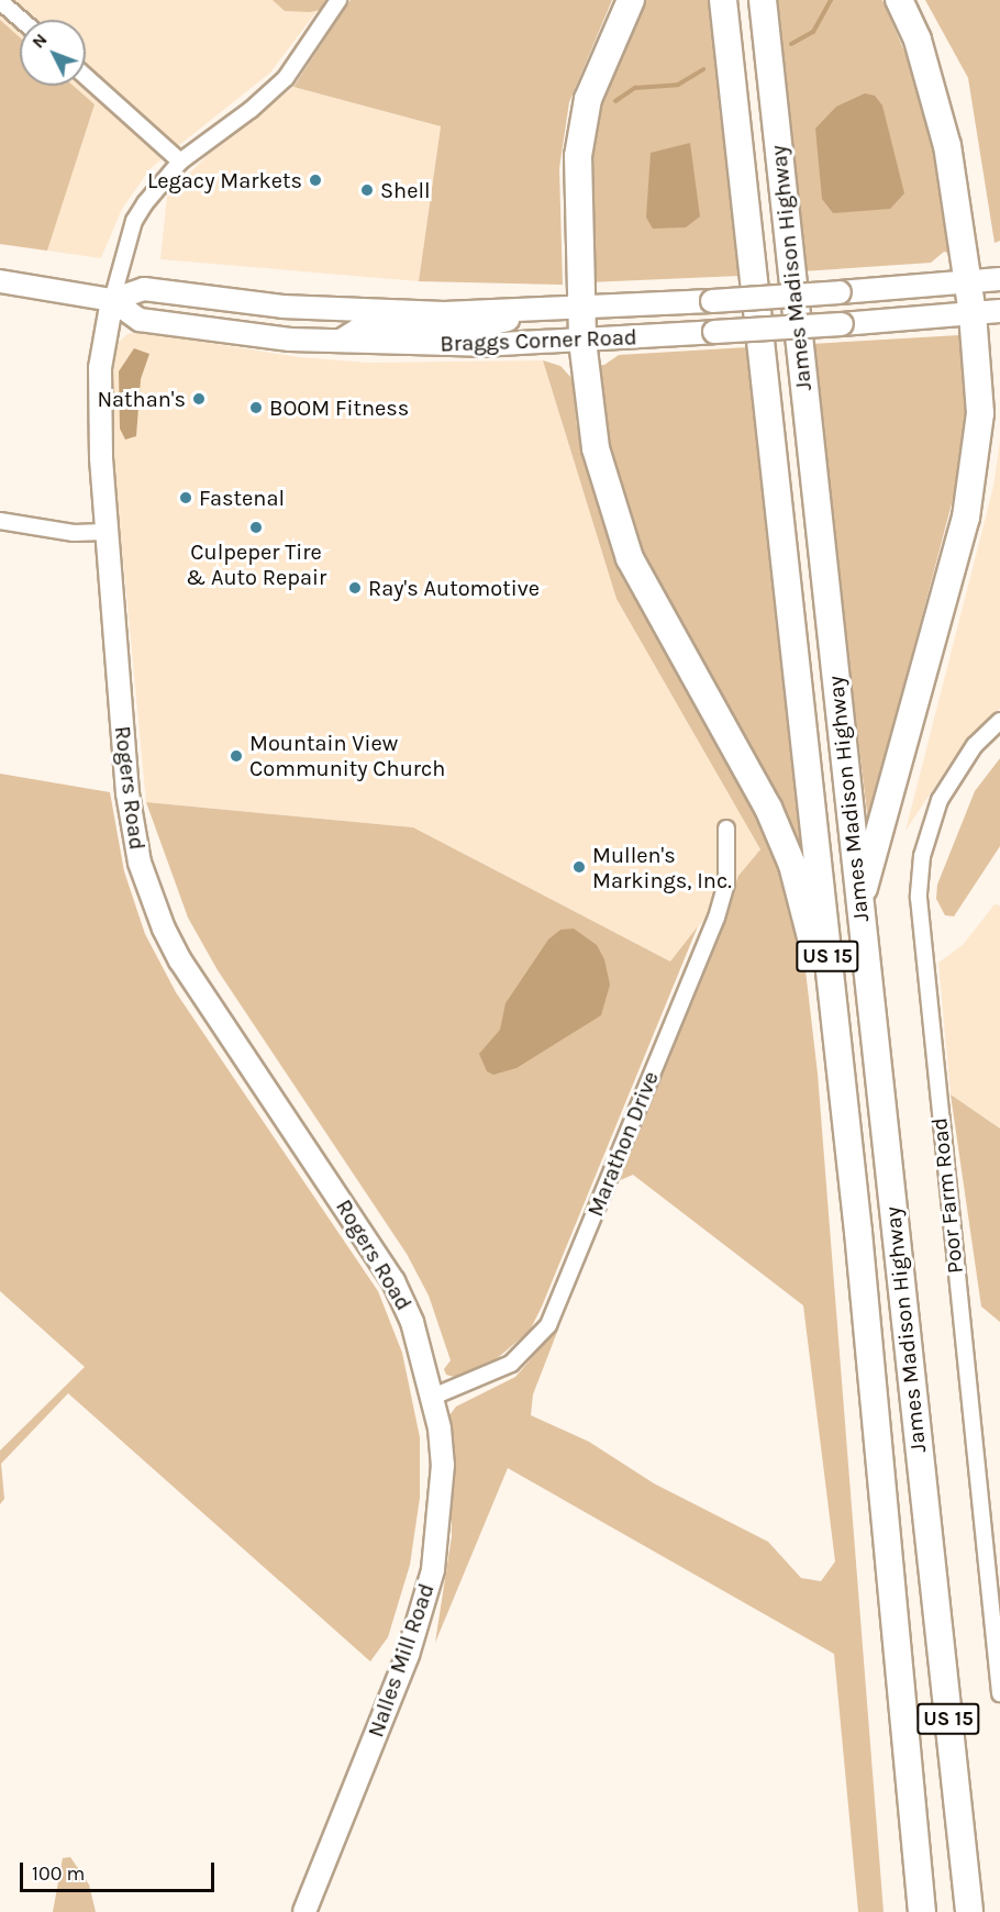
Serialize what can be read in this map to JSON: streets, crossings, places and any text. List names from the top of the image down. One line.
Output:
{"streets":{"highway":["James Madison Highway","US 15"],"main road":["Braggs Corner Road","Rogers Road","Nalles Mill Road"],"street":["Marathon Drive","Poor Farm Road"]},"crossings":[["Braggs Corner Road","Rogers Road"],["Rogers Road","Marathon Drive"],["Rogers Road","Nalles Mill Road"],["Marathon Drive","Nalles Mill Road"]],"places":["Legacy Markets","Shell","Nathan's","BOOM Fitness","Fastenal","Culpeper Tire & Auto Repair","Ray's Automotive","Mountain View Community Church","Mullen's Markings, Inc."],"scale_bar":"100 m","north":"top left"}
